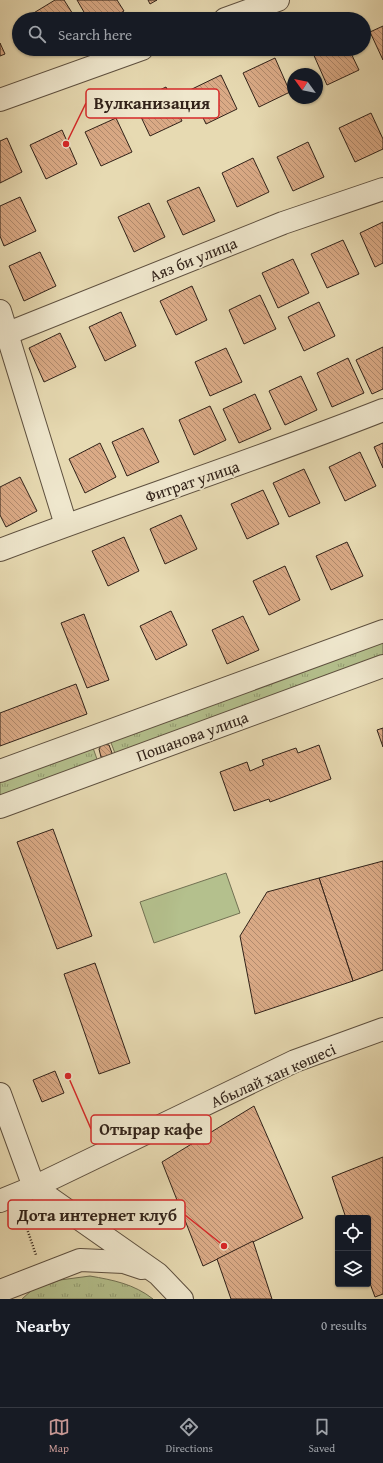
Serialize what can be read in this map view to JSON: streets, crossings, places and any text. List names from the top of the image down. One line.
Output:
{"streets":{"street":["Аяз би улица","Фитрат улица","Пошанова улица","Абылай хан көшесі"]},"places":["Вулканизация","Отырар кафе","Дота интернет клуб"],"north":"top left","page":{"search":"Search here","heading":["Nearby","0 results"],"nav":["Map","Directions","Saved"]}}
